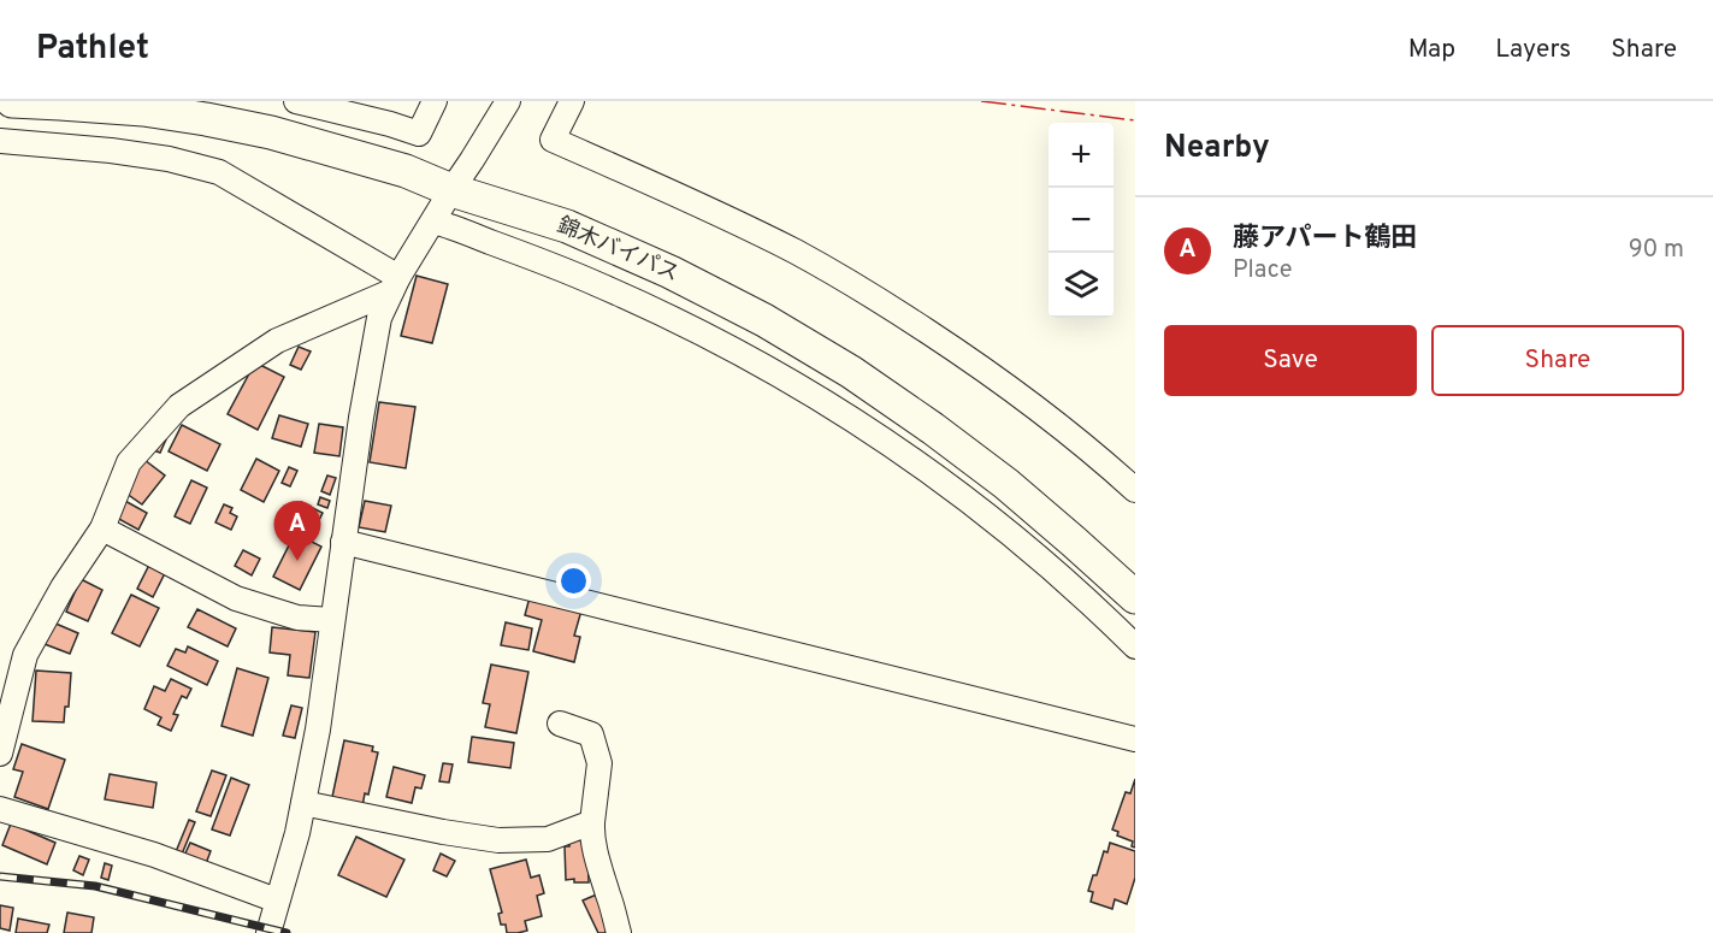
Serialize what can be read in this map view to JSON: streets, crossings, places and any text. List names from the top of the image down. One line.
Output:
{"streets":{"highway":["錦木バイパス"]},"page":{"header":"Pathlet","nav":["Map","Layers","Share"],"heading":"Nearby","map_buttons":["+","−"],"list":[{"mark":"A","name":"藤アパート鶴田","note":"Place","value":"90 m"}],"buttons":["Save","Share"],"pins":"A"}}
